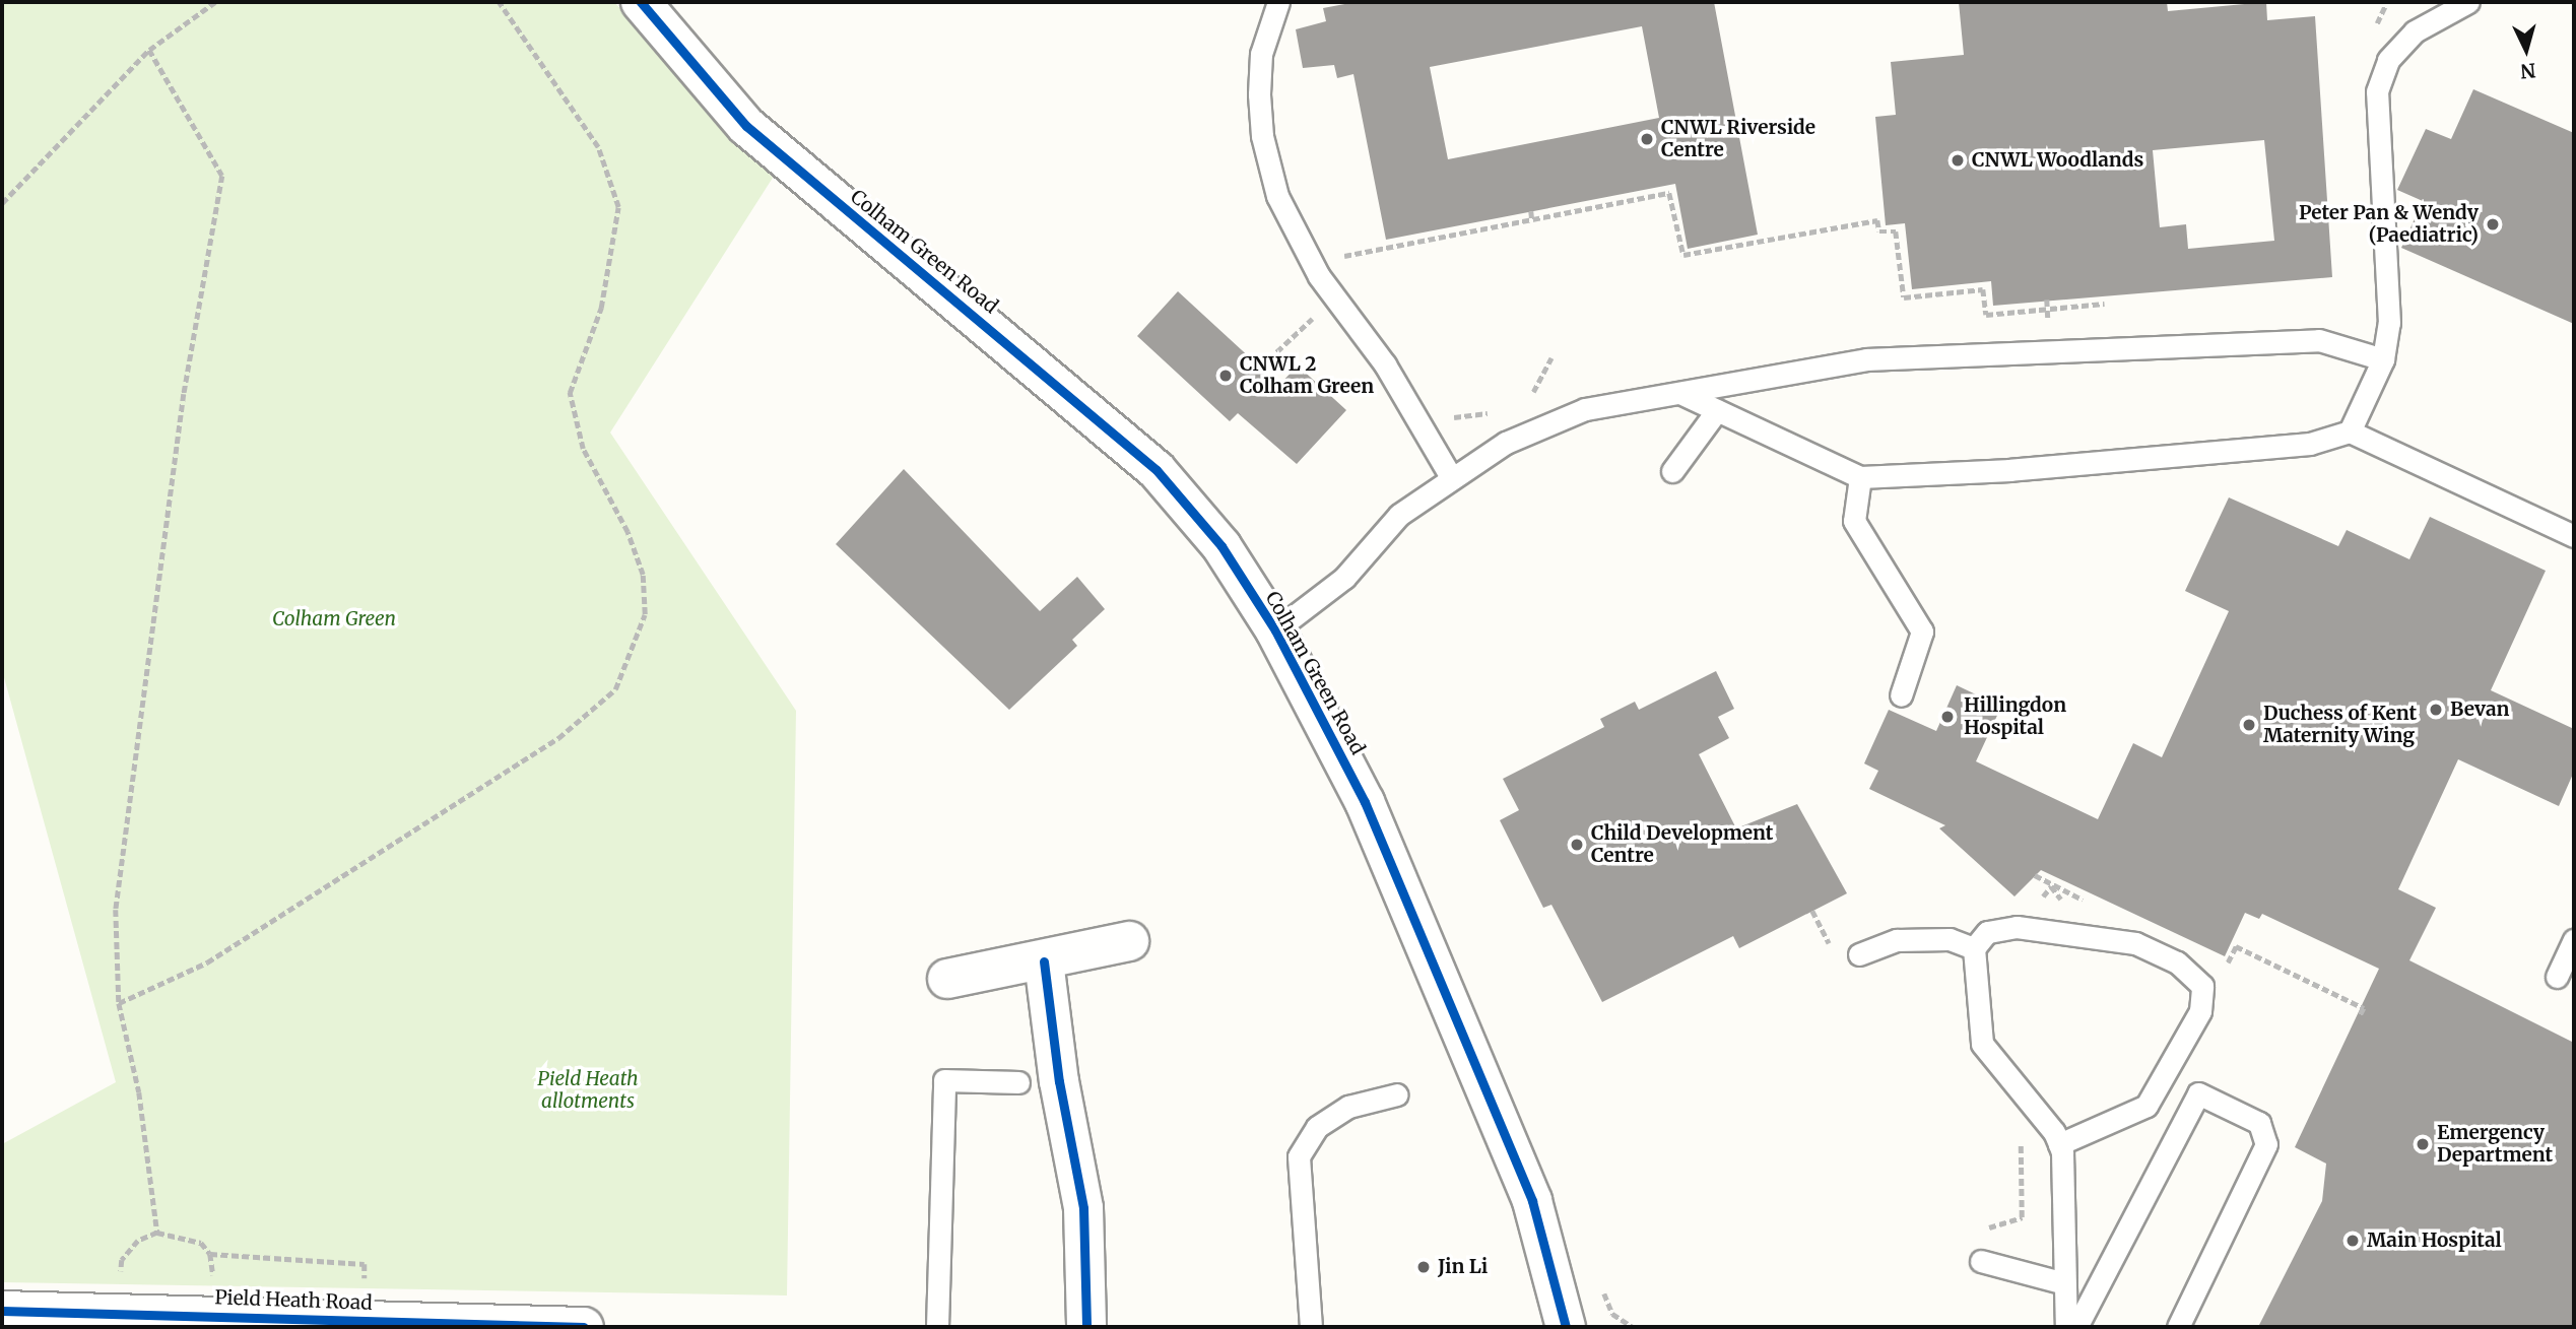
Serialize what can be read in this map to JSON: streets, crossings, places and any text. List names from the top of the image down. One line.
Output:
{"streets":{"street":["Colham Green Road","Pield Heath Road"]},"parks":["Colham Green","Pield Heath allotments"],"places":["CNWL Riverside Centre","CNWL Woodlands","Peter Pan & Wendy (Paediatric)","CNWL 2 Colham Green","Bevan","Hillingdon Hospital","Duchess of Kent Maternity Wing","Child Development Centre","Emergency Department","Main Hospital","Jin Li"],"north":"bottom"}
